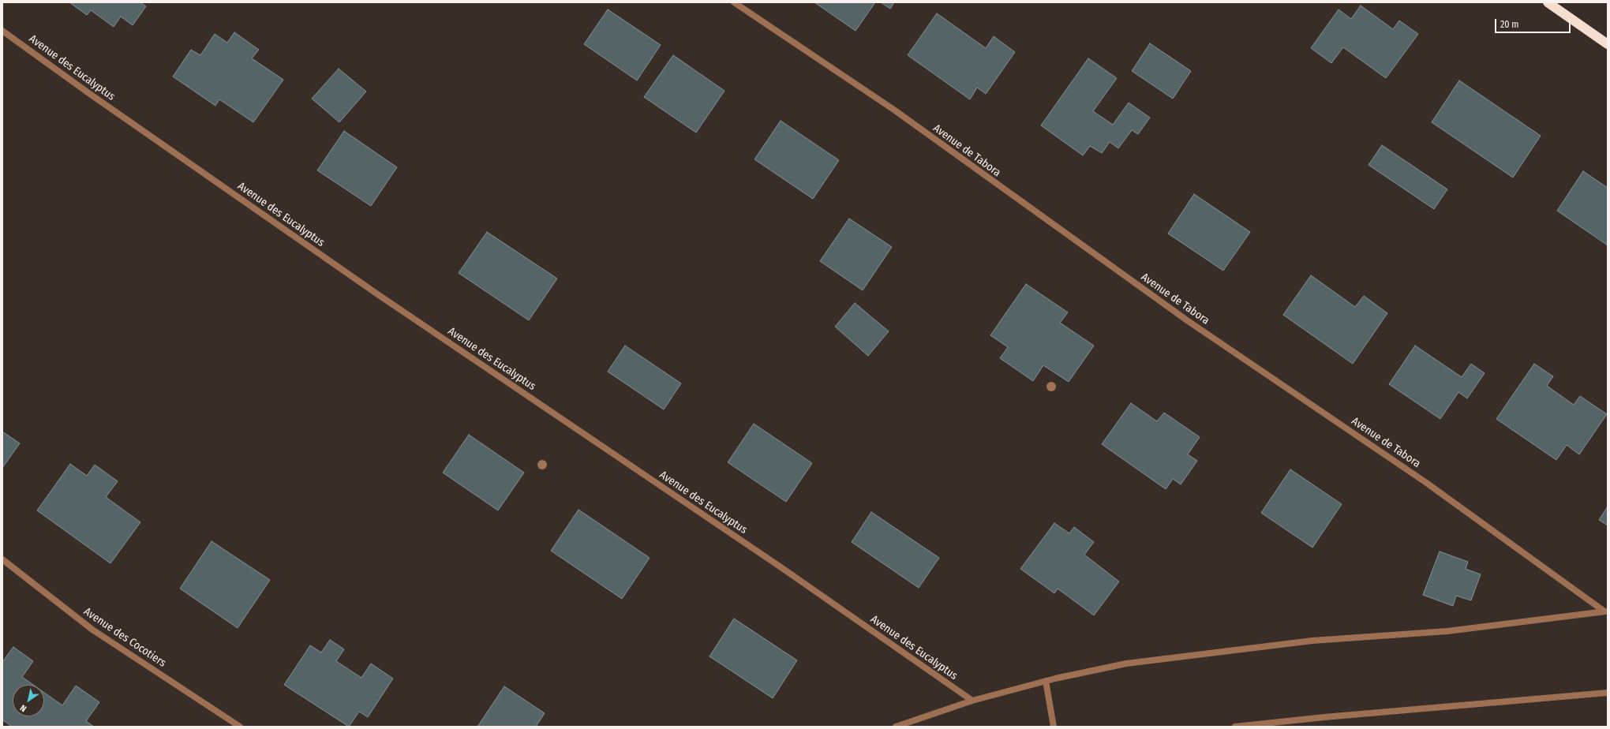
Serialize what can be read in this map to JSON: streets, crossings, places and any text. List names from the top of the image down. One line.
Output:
{"streets":{"street":["Avenue des Eucalyptus","Avenue de Tabora","Avenue des Cocotiers"]},"scale_bar":"20 m","north":"bottom left"}
